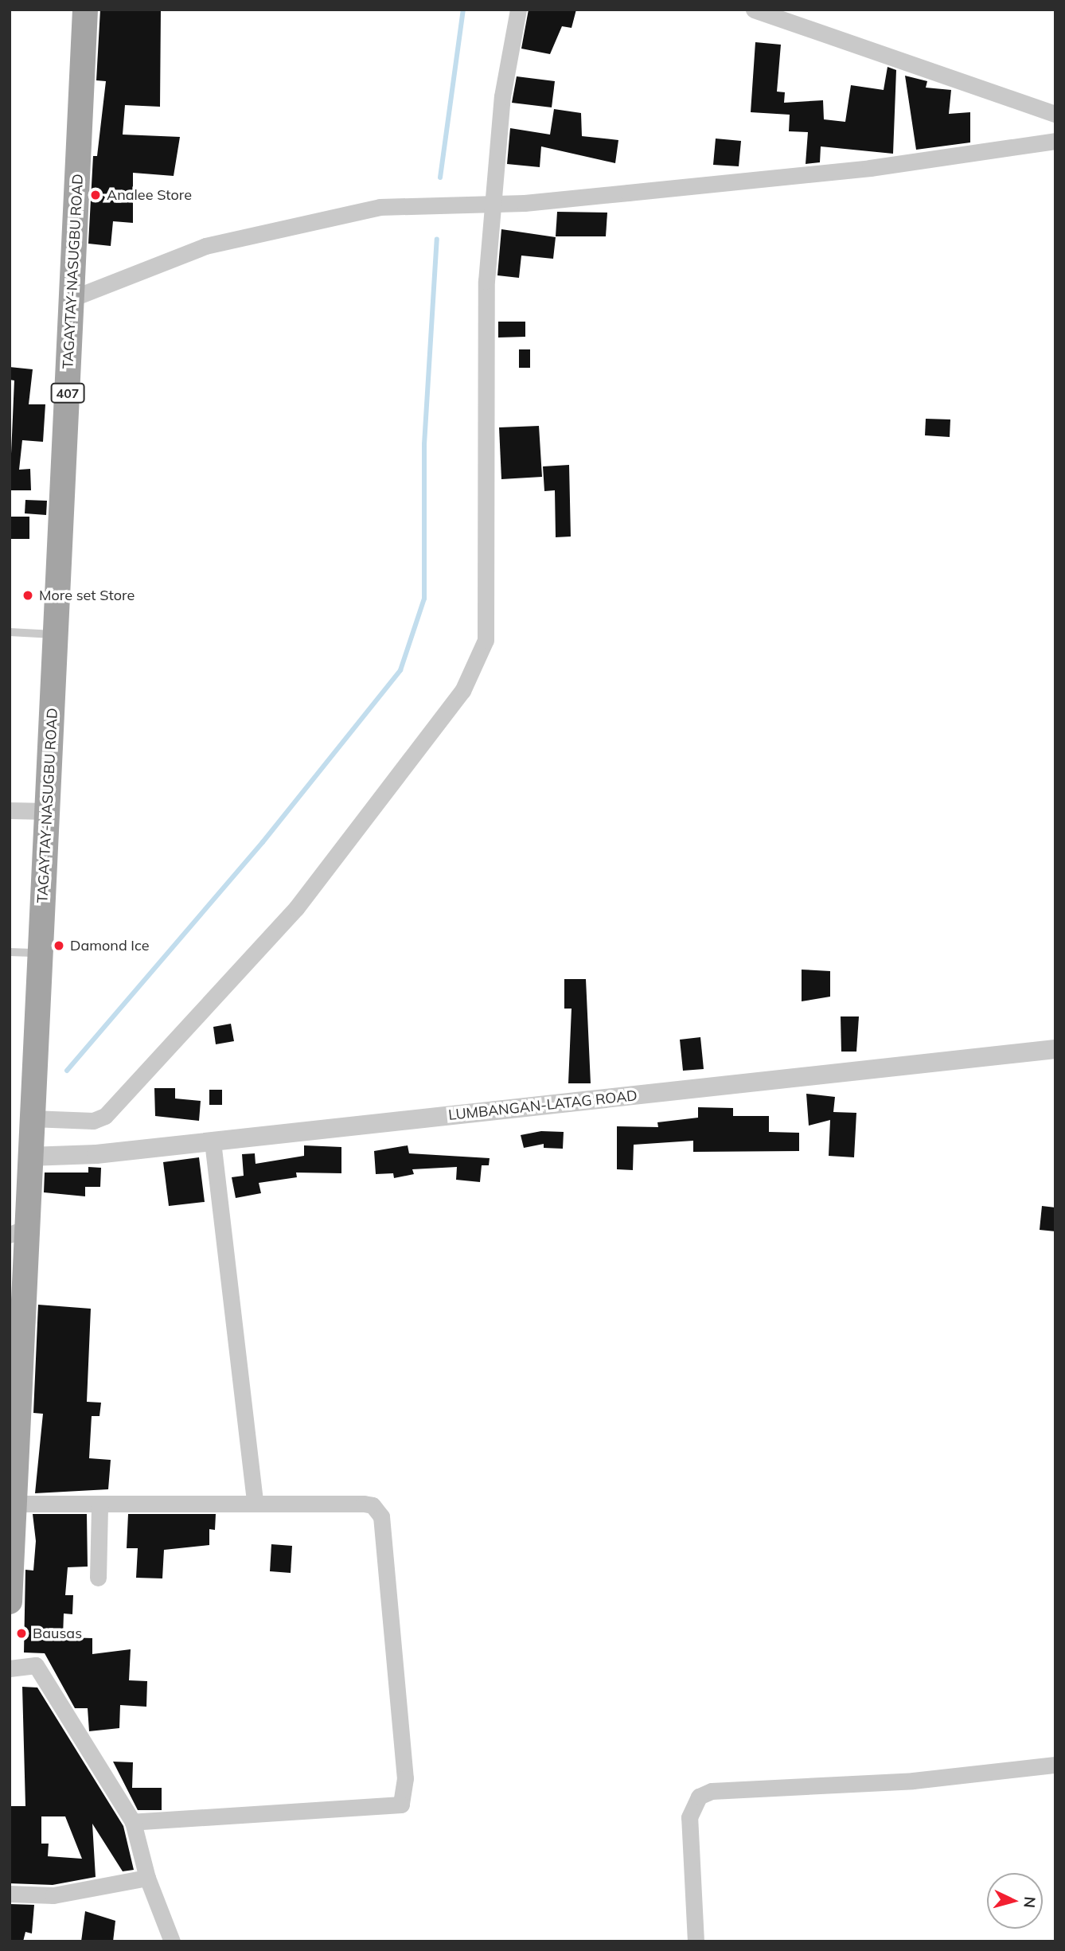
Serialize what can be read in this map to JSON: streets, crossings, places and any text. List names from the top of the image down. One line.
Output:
{"streets":{"main road":["TAGAYTAY-NASUGBU ROAD","407"],"street":["LUMBANGAN-LATAG ROAD"]},"crossings":[["TAGAYTAY-NASUGBU ROAD","LUMBANGAN-LATAG ROAD"]],"places":["Analee Store","More set Store","Damond Ice","Bausas"],"north":"right"}
